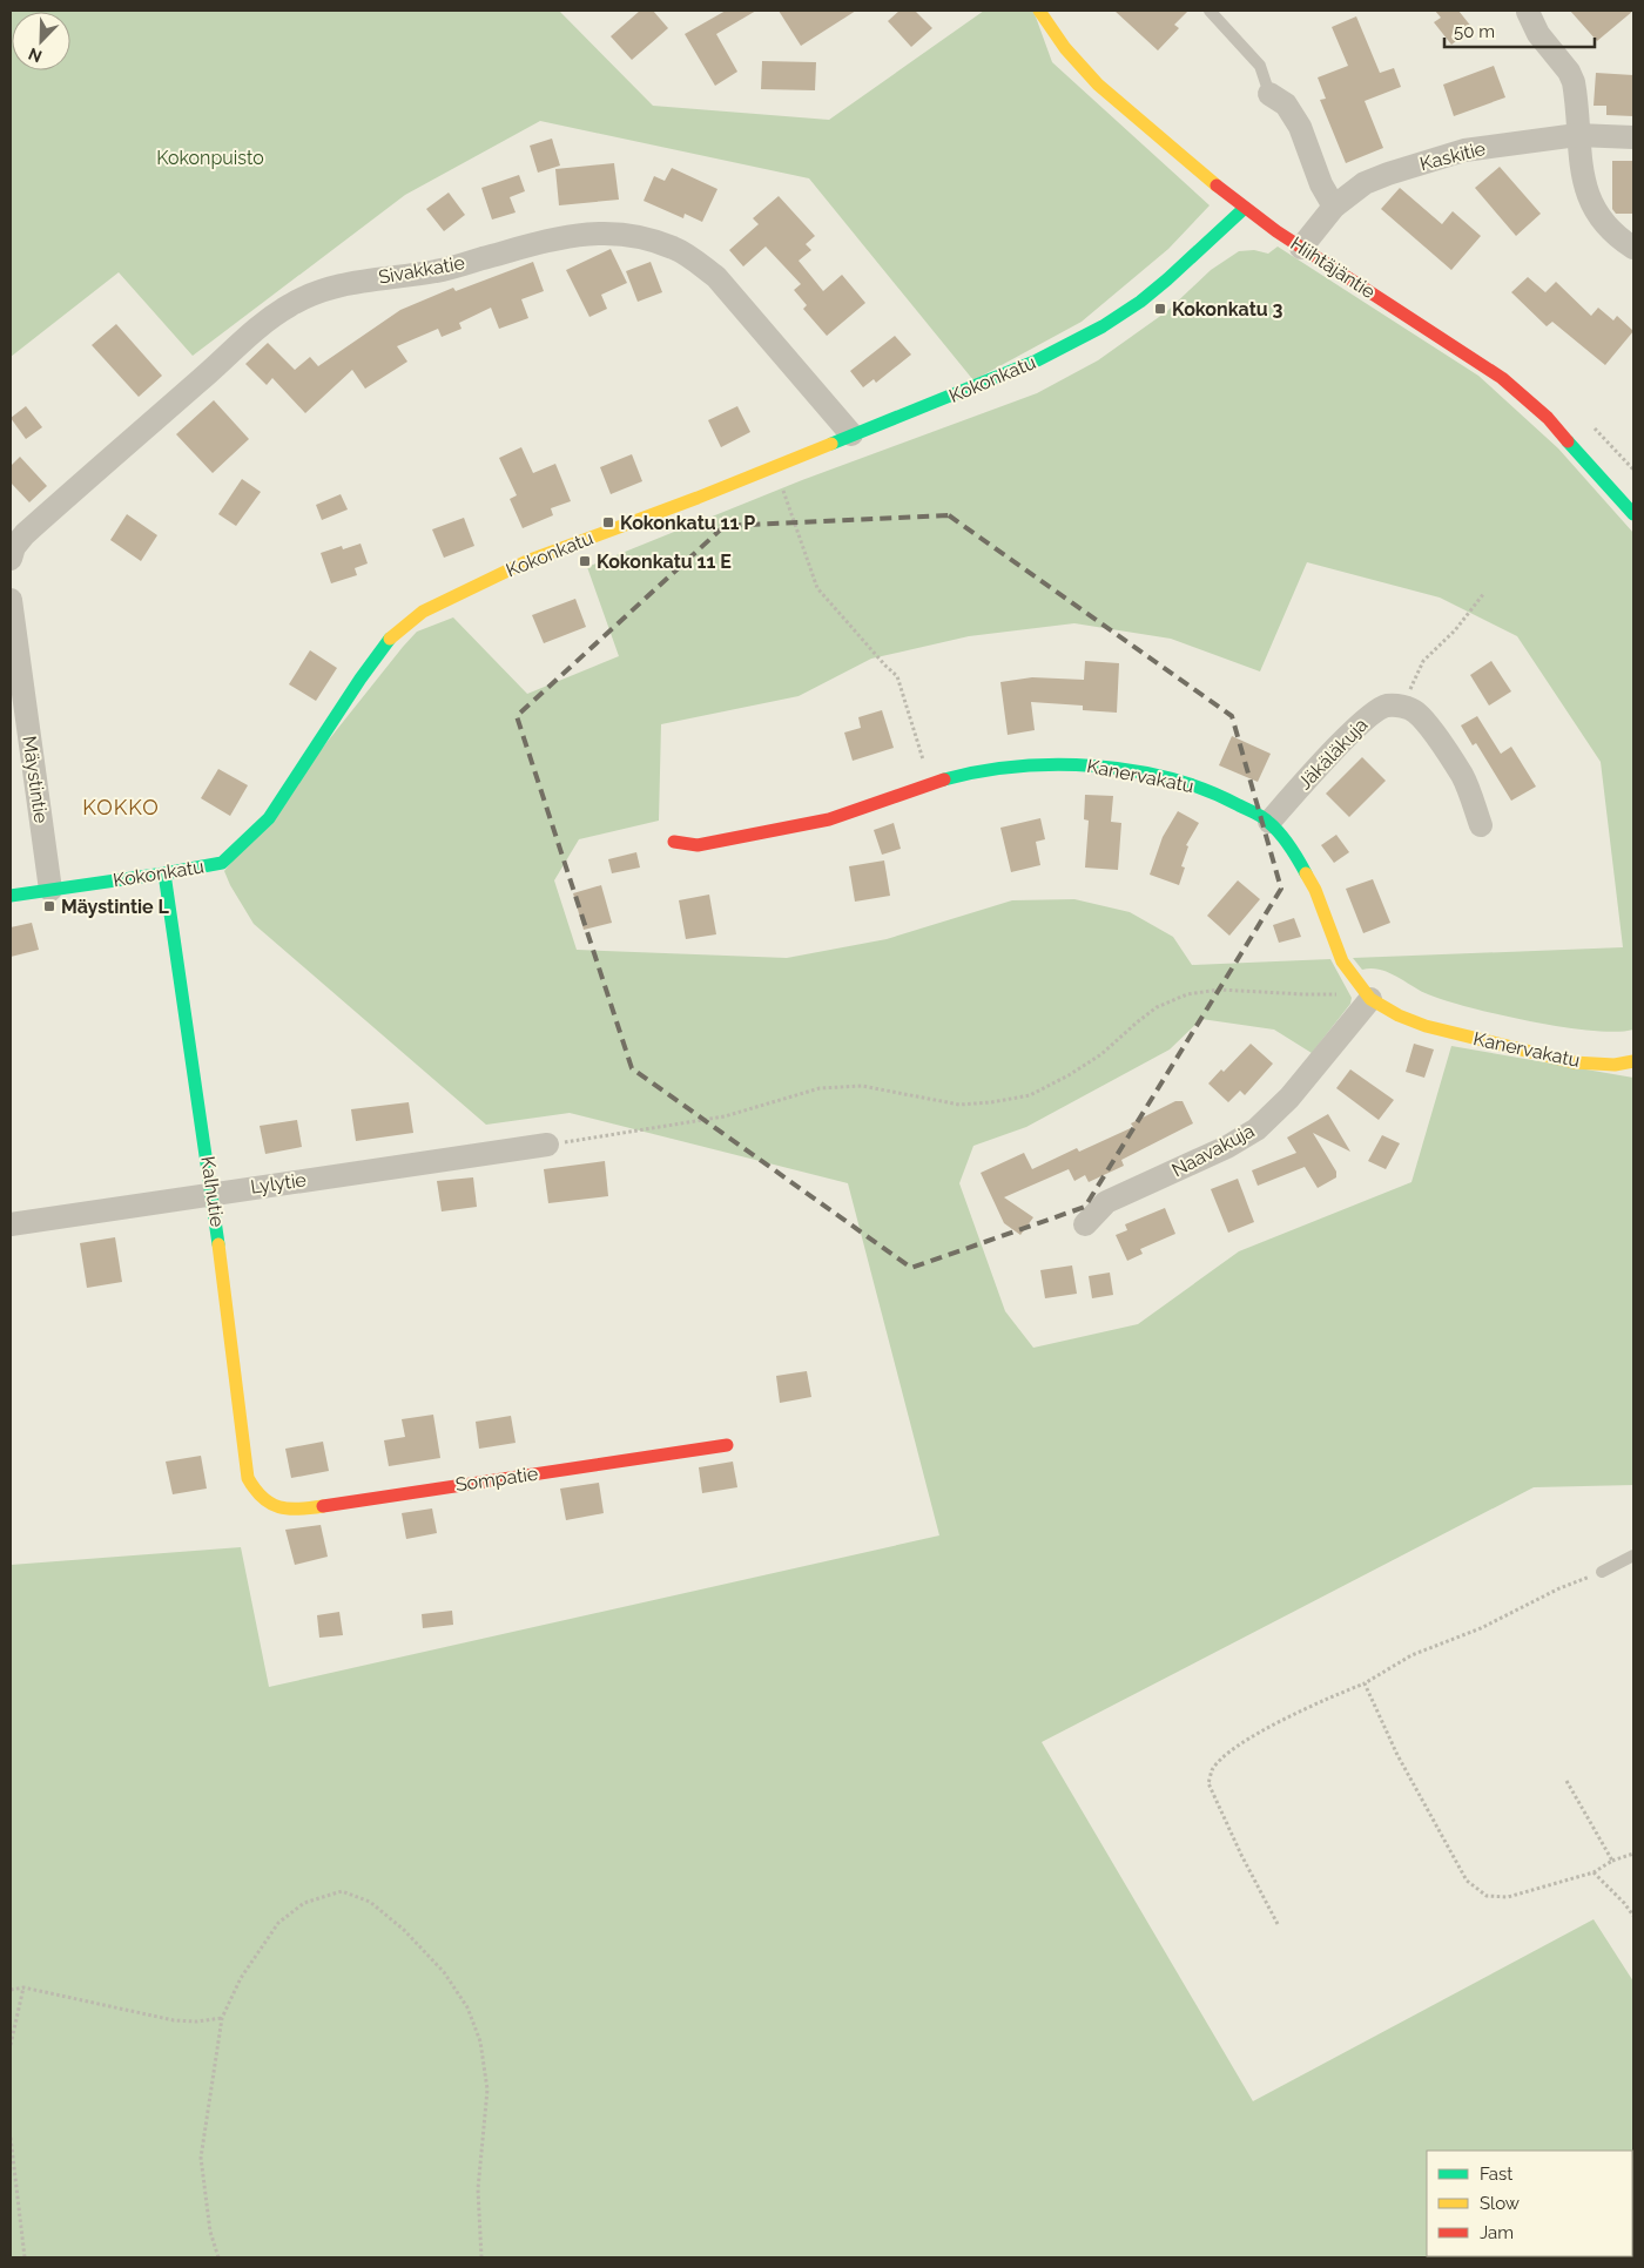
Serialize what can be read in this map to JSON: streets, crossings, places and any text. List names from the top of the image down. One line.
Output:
{"streets":{"street":["Kaskitie","Hiihtäjäntie","Sivakkatie","Kokonkatu","Jäkäläkuja","Kanervakatu","Mäystintie","Naavakuja","Lylytie","Kalhutie","Sompatie"]},"crossings":[["Kaskitie","Hiihtäjäntie"],["Hiihtäjäntie","Kokonkatu"],["Sivakkatie","Kokonkatu"],["Kokonkatu","Mäystintie"],["Kokonkatu","Kalhutie"],["Jäkäläkuja","Kanervakatu"],["Kanervakatu","Naavakuja"],["Lylytie","Kalhutie"],["Kalhutie","Sompatie"]],"districts":["KOKKO"],"parks":["Kokonpuisto"],"places":{"transit":["Kokonkatu 3","Kokonkatu 11 P","Kokonkatu 11 E","Mäystintie L"]},"legend":["Fast","Slow","Jam"],"scale_bar":"50 m","north":"bottom left"}
